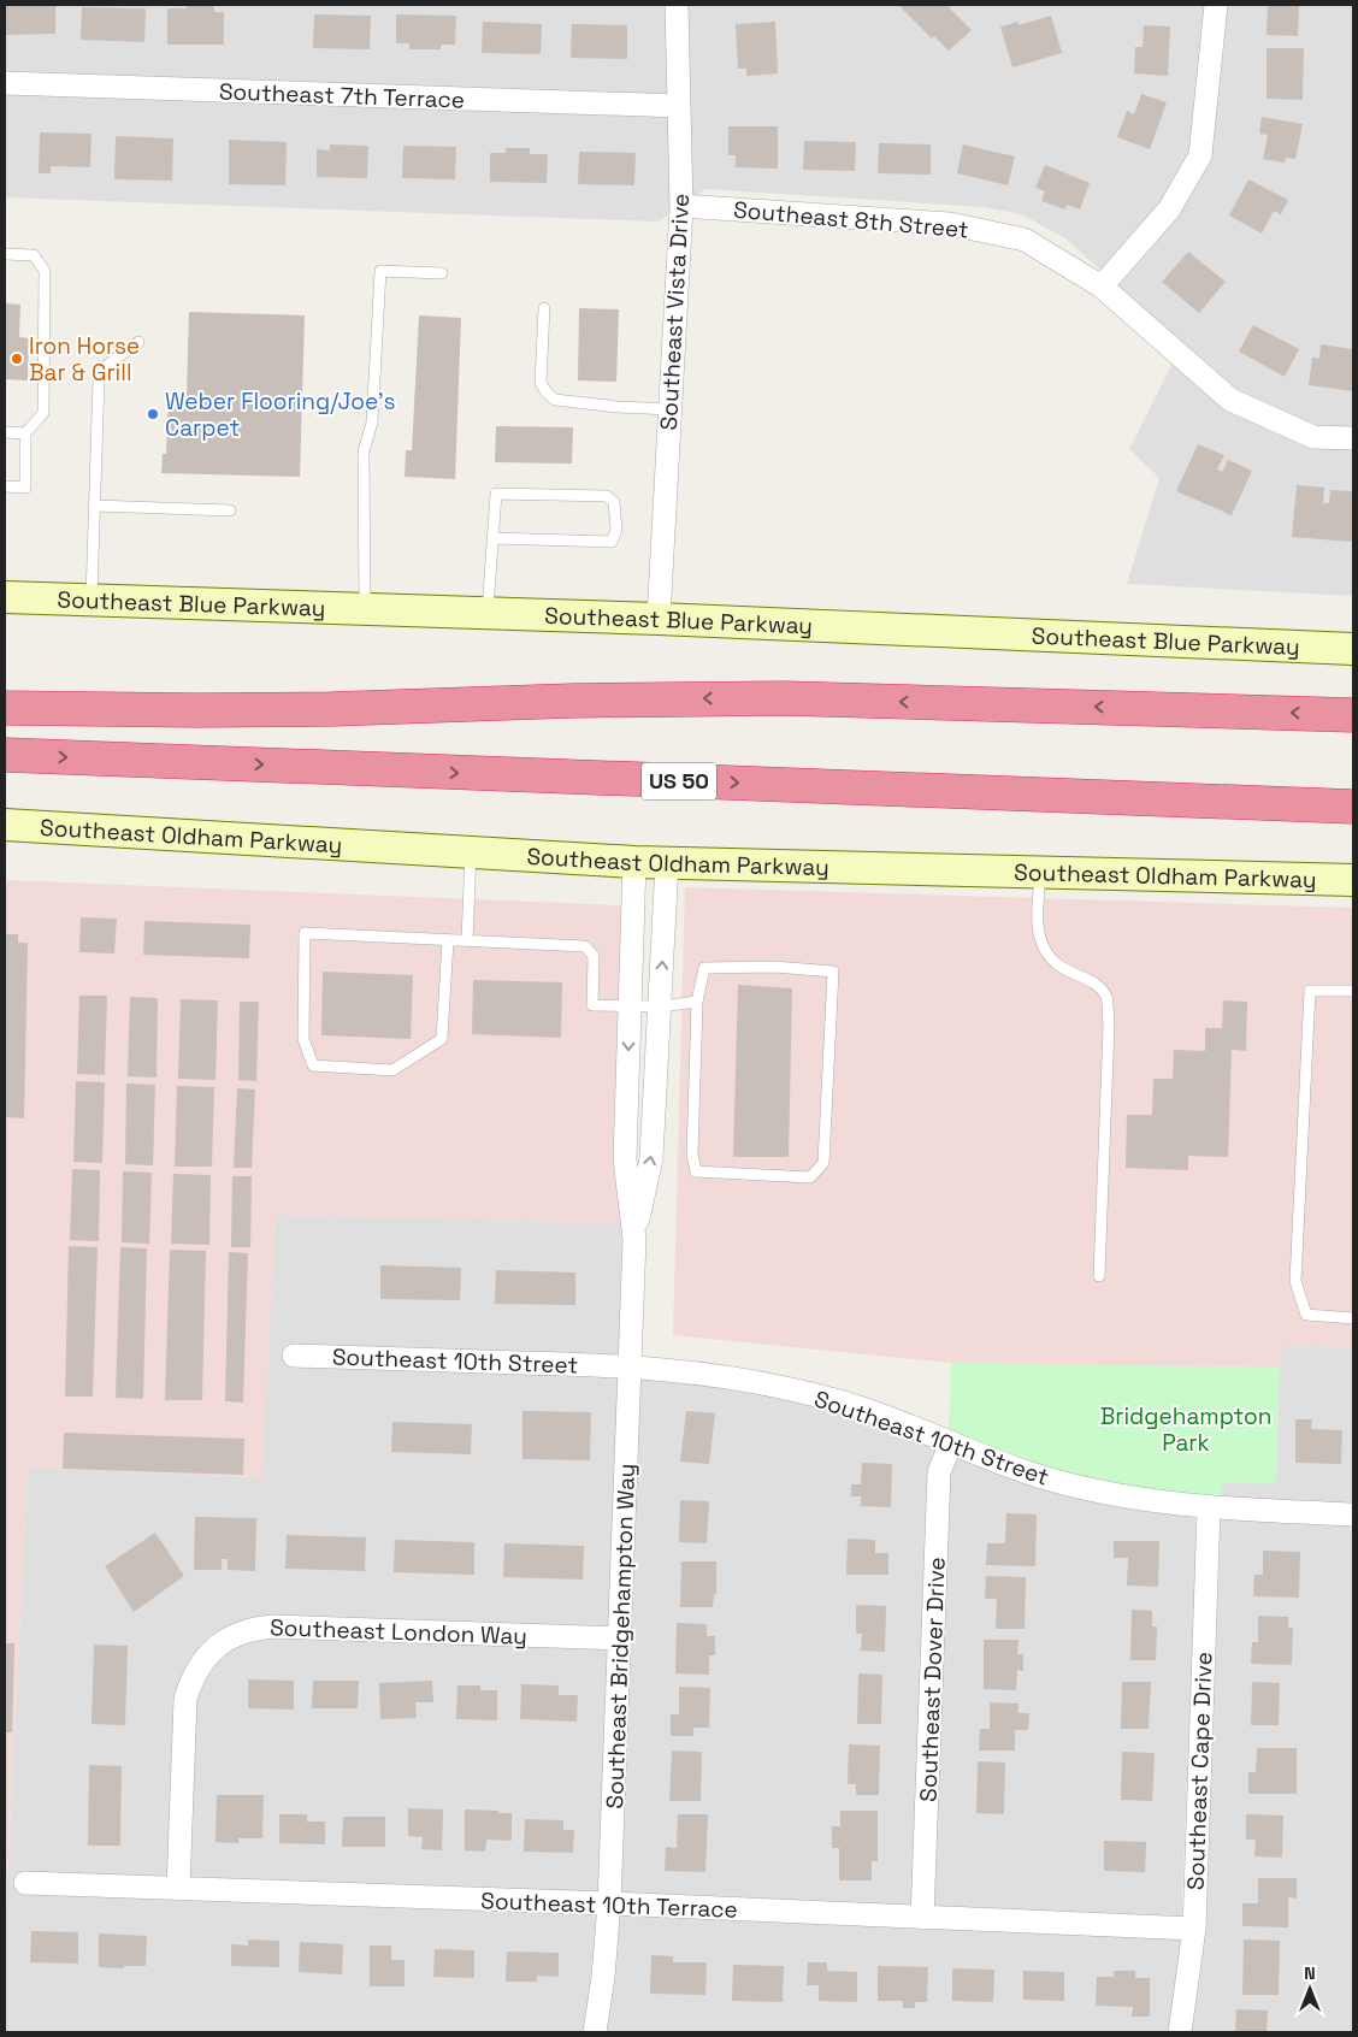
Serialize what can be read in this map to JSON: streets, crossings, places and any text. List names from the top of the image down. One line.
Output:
{"streets":{"highway":["US 50"],"street":["Southeast 7th Terrace","Southeast 8th Street","Southeast Vista Drive","Southeast Blue Parkway","Southeast Oldham Parkway","Southeast 10th Street","Southeast London Way","Southeast Bridgehampton Way","Southeast Dover Drive","Southeast Cape Drive","Southeast 10th Terrace"]},"crossings":[["Southeast 7th Terrace","Southeast Vista Drive"],["Southeast 8th Street","Southeast Vista Drive"],["Southeast Vista Drive","Southeast Blue Parkway"],["Southeast Oldham Parkway","Southeast Bridgehampton Way"],["Southeast 10th Street","Southeast Bridgehampton Way"],["Southeast 10th Street","Southeast Dover Drive"],["Southeast 10th Street","Southeast Cape Drive"],["Southeast London Way","Southeast Bridgehampton Way"],["Southeast London Way","Southeast 10th Terrace"],["Southeast Bridgehampton Way","Southeast 10th Terrace"],["Southeast Dover Drive","Southeast 10th Terrace"],["Southeast Cape Drive","Southeast 10th Terrace"]],"parks":["Bridgehampton Park"],"places":["Iron Horse Bar & Grill","Weber Flooring/Joe's Carpet"],"north":"top"}
